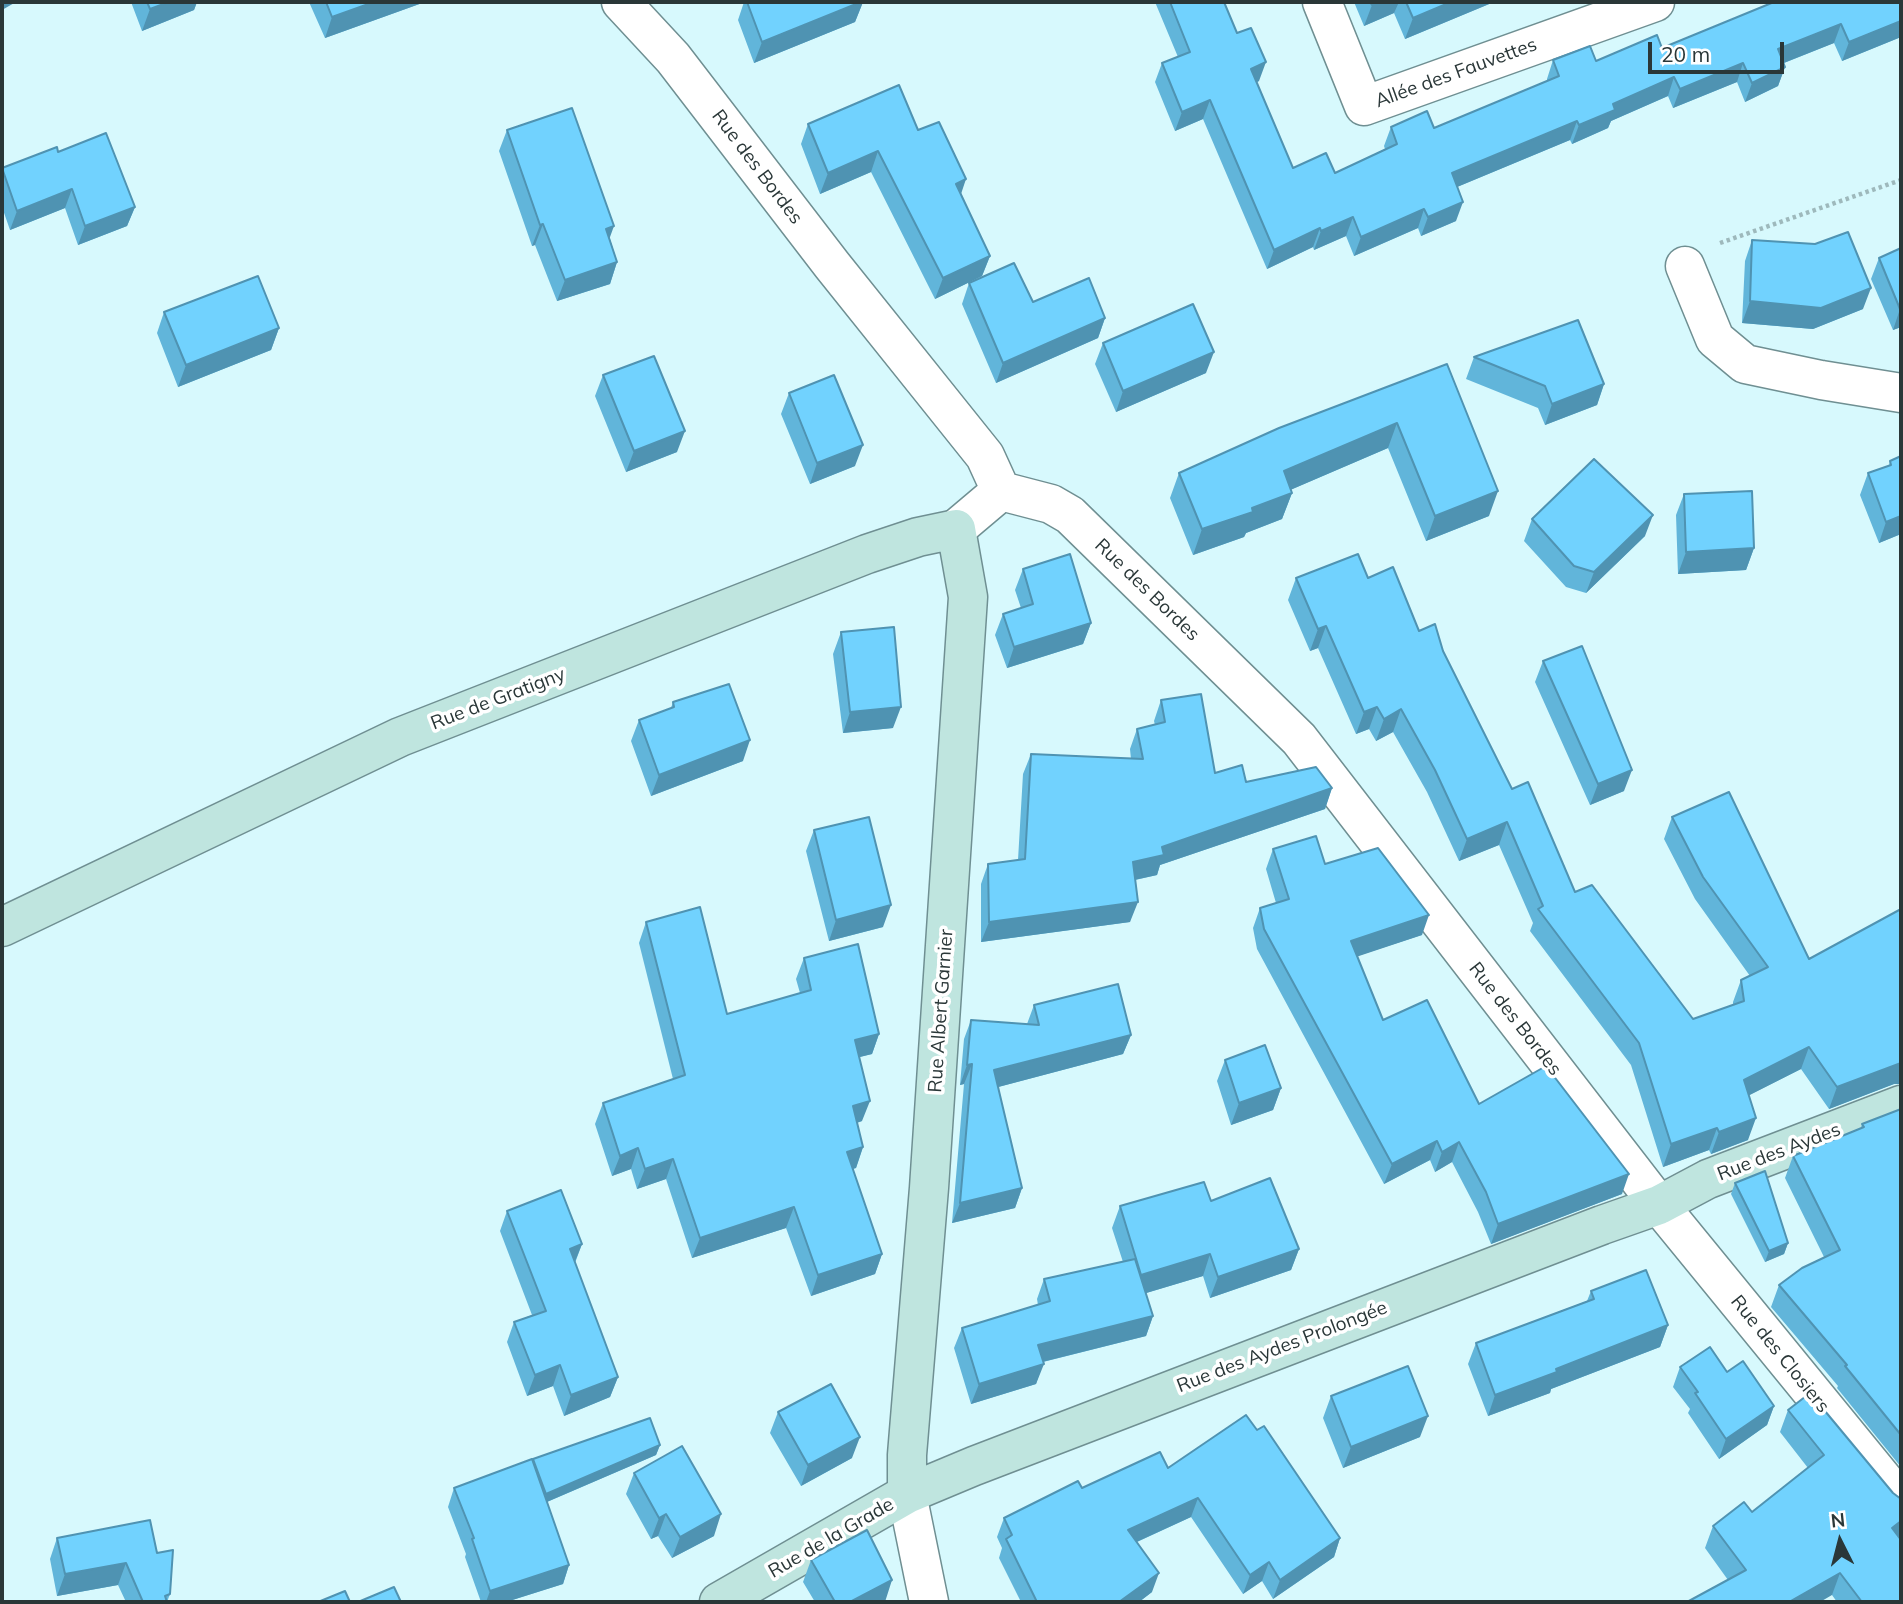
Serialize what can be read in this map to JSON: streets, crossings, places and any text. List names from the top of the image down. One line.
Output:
{"streets":{"street":["Allée des Fauvettes","Rue des Bordes","Rue de Gratigny","Rue Albert Garnier","Rue des Aydes","Rue des Aydes Prolongée","Rue des Closiers","Rue de la Grade"]},"crossings":[["Rue des Bordes","Rue de Gratigny"],["Rue des Bordes","Rue des Aydes"],["Rue des Bordes","Rue des Aydes Prolongée"],["Rue des Bordes","Rue des Closiers"],["Rue de Gratigny","Rue Albert Garnier"],["Rue Albert Garnier","Rue des Aydes Prolongée"],["Rue Albert Garnier","Rue de la Grade"],["Rue des Aydes","Rue des Aydes Prolongée"],["Rue des Aydes","Rue des Closiers"],["Rue des Aydes Prolongée","Rue des Closiers"],["Rue des Aydes Prolongée","Rue de la Grade"]],"scale_bar":"20 m","north":"top"}
